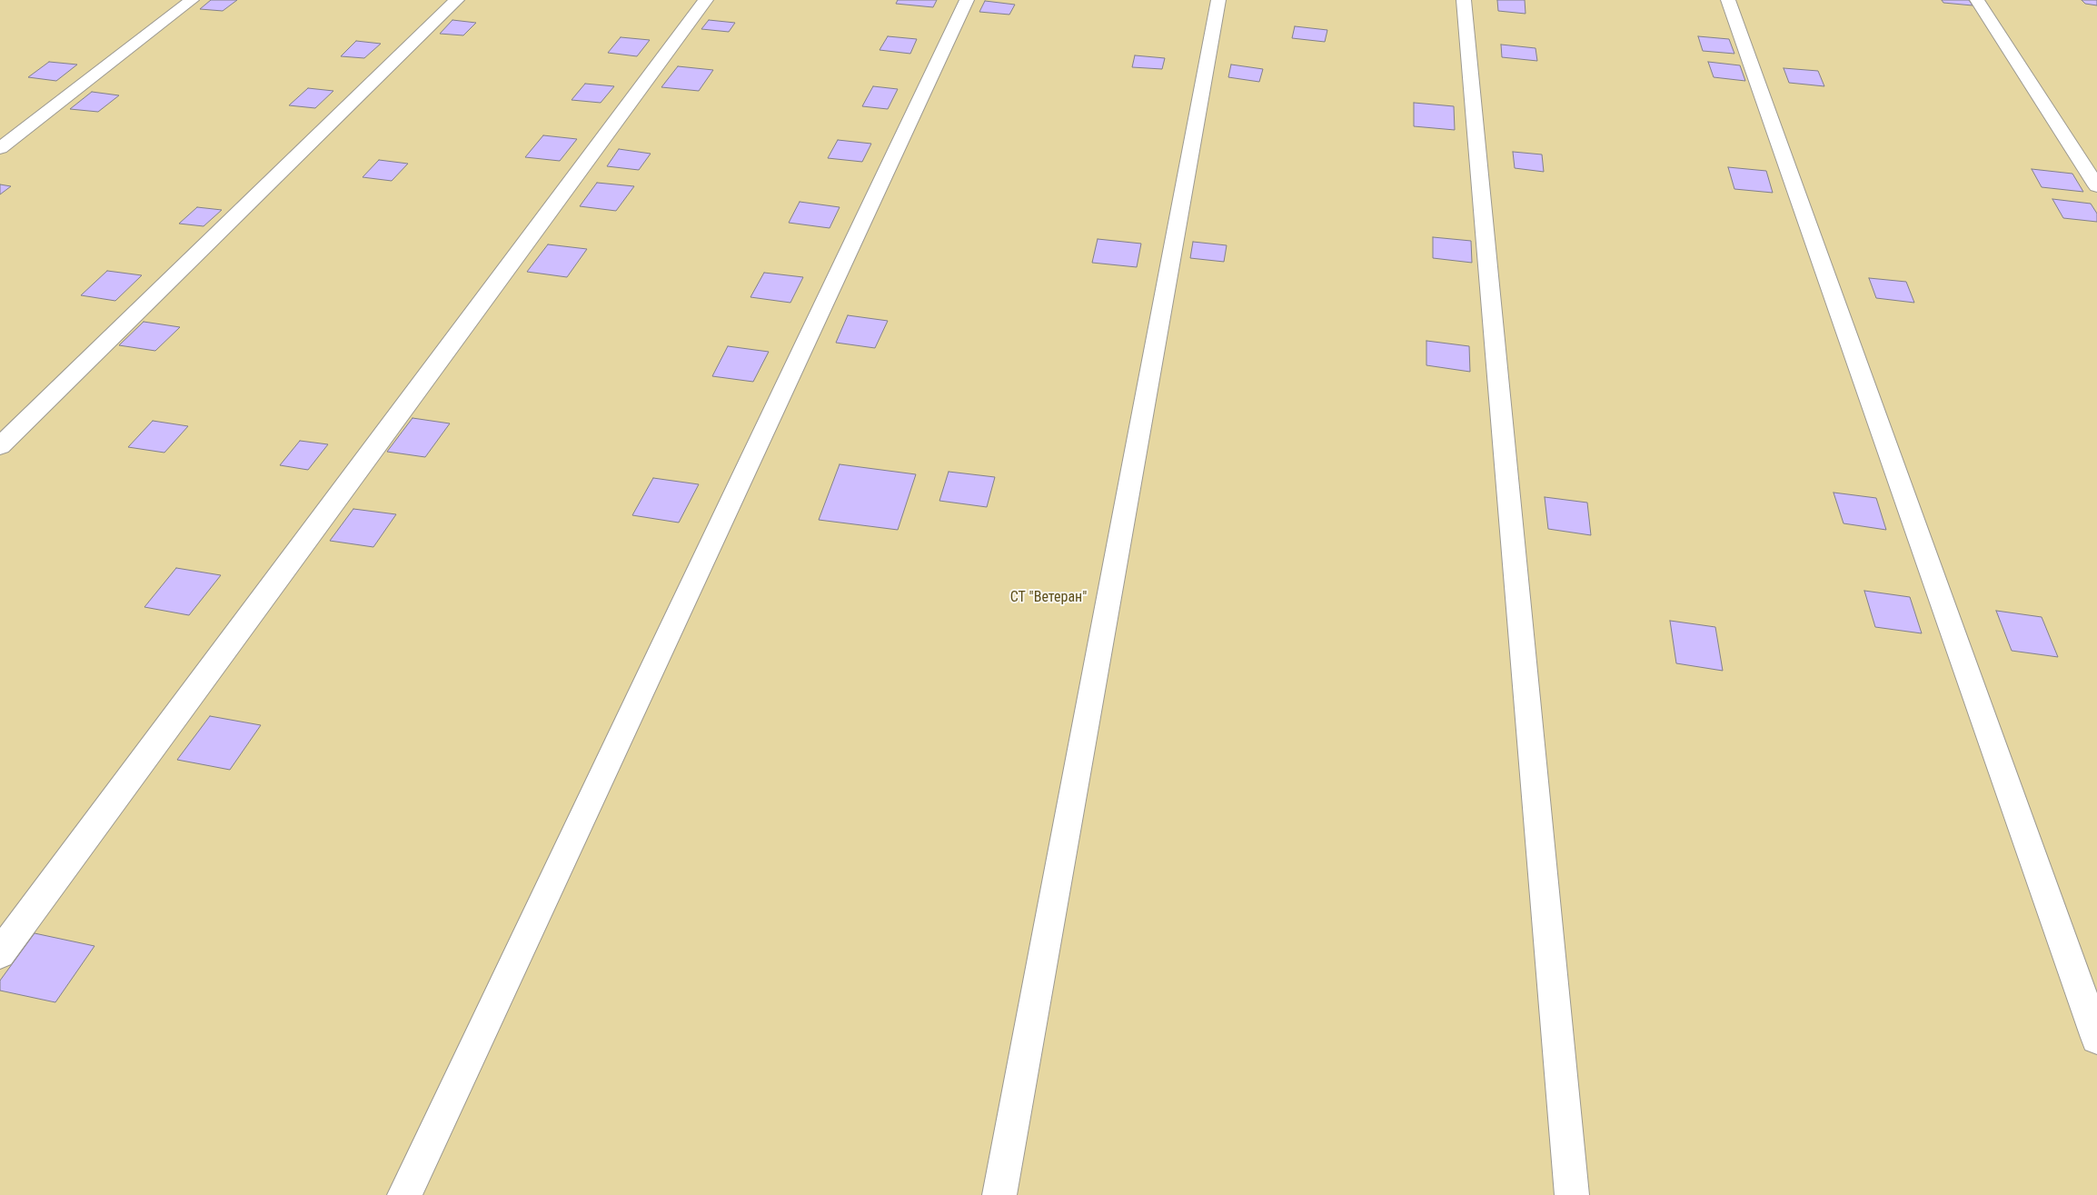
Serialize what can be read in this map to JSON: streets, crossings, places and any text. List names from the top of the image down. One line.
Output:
{"parks":["СТ \"Ветеран\""]}
